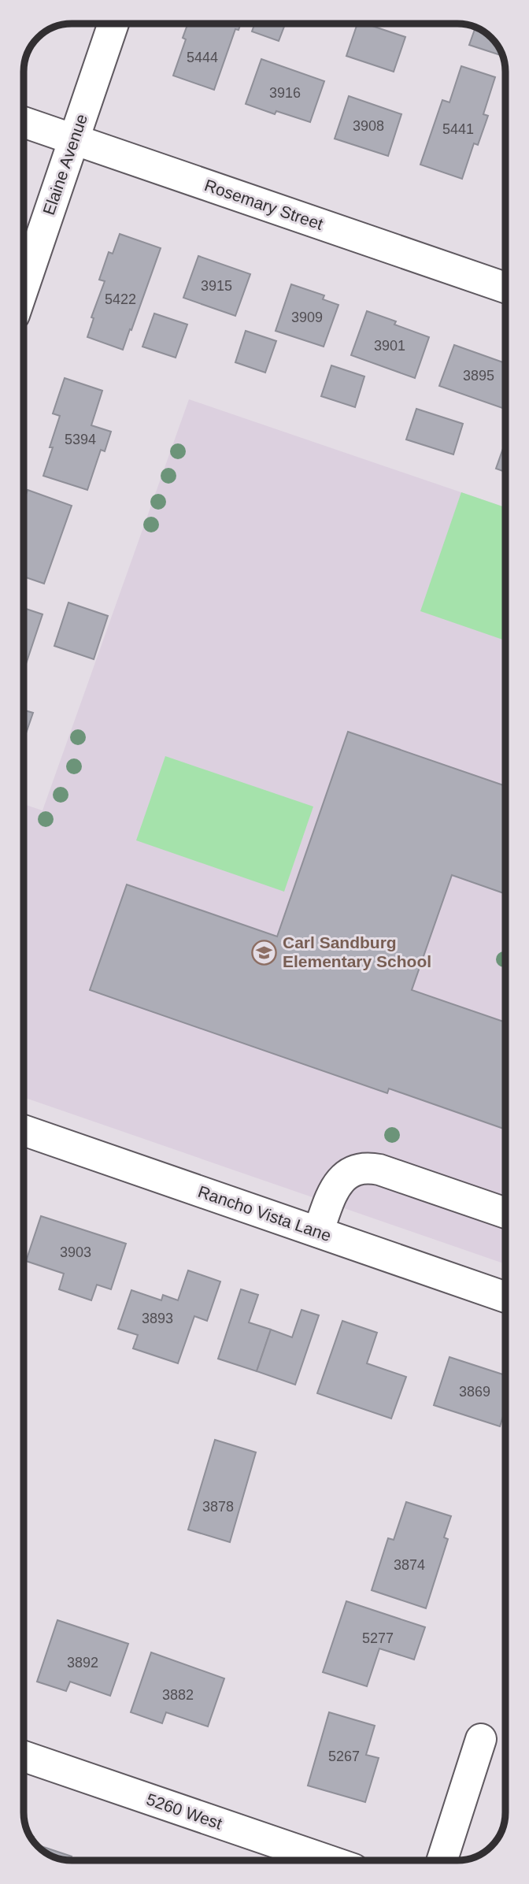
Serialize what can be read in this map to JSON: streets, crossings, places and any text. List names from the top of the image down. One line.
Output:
{"streets":{"street":["Elaine Avenue","Rosemary Street","Rancho Vista Lane","5260 West"]},"crossings":[["Elaine Avenue","Rosemary Street"]],"places":{"school or university":["Carl Sandburg Elementary School"]},"house_numbers":["5444","3916","3908","5441","3915","5422","3909","3901","3895","5394","3903","3893","3869","3878","3874","5277","3892","3882","5267"]}
